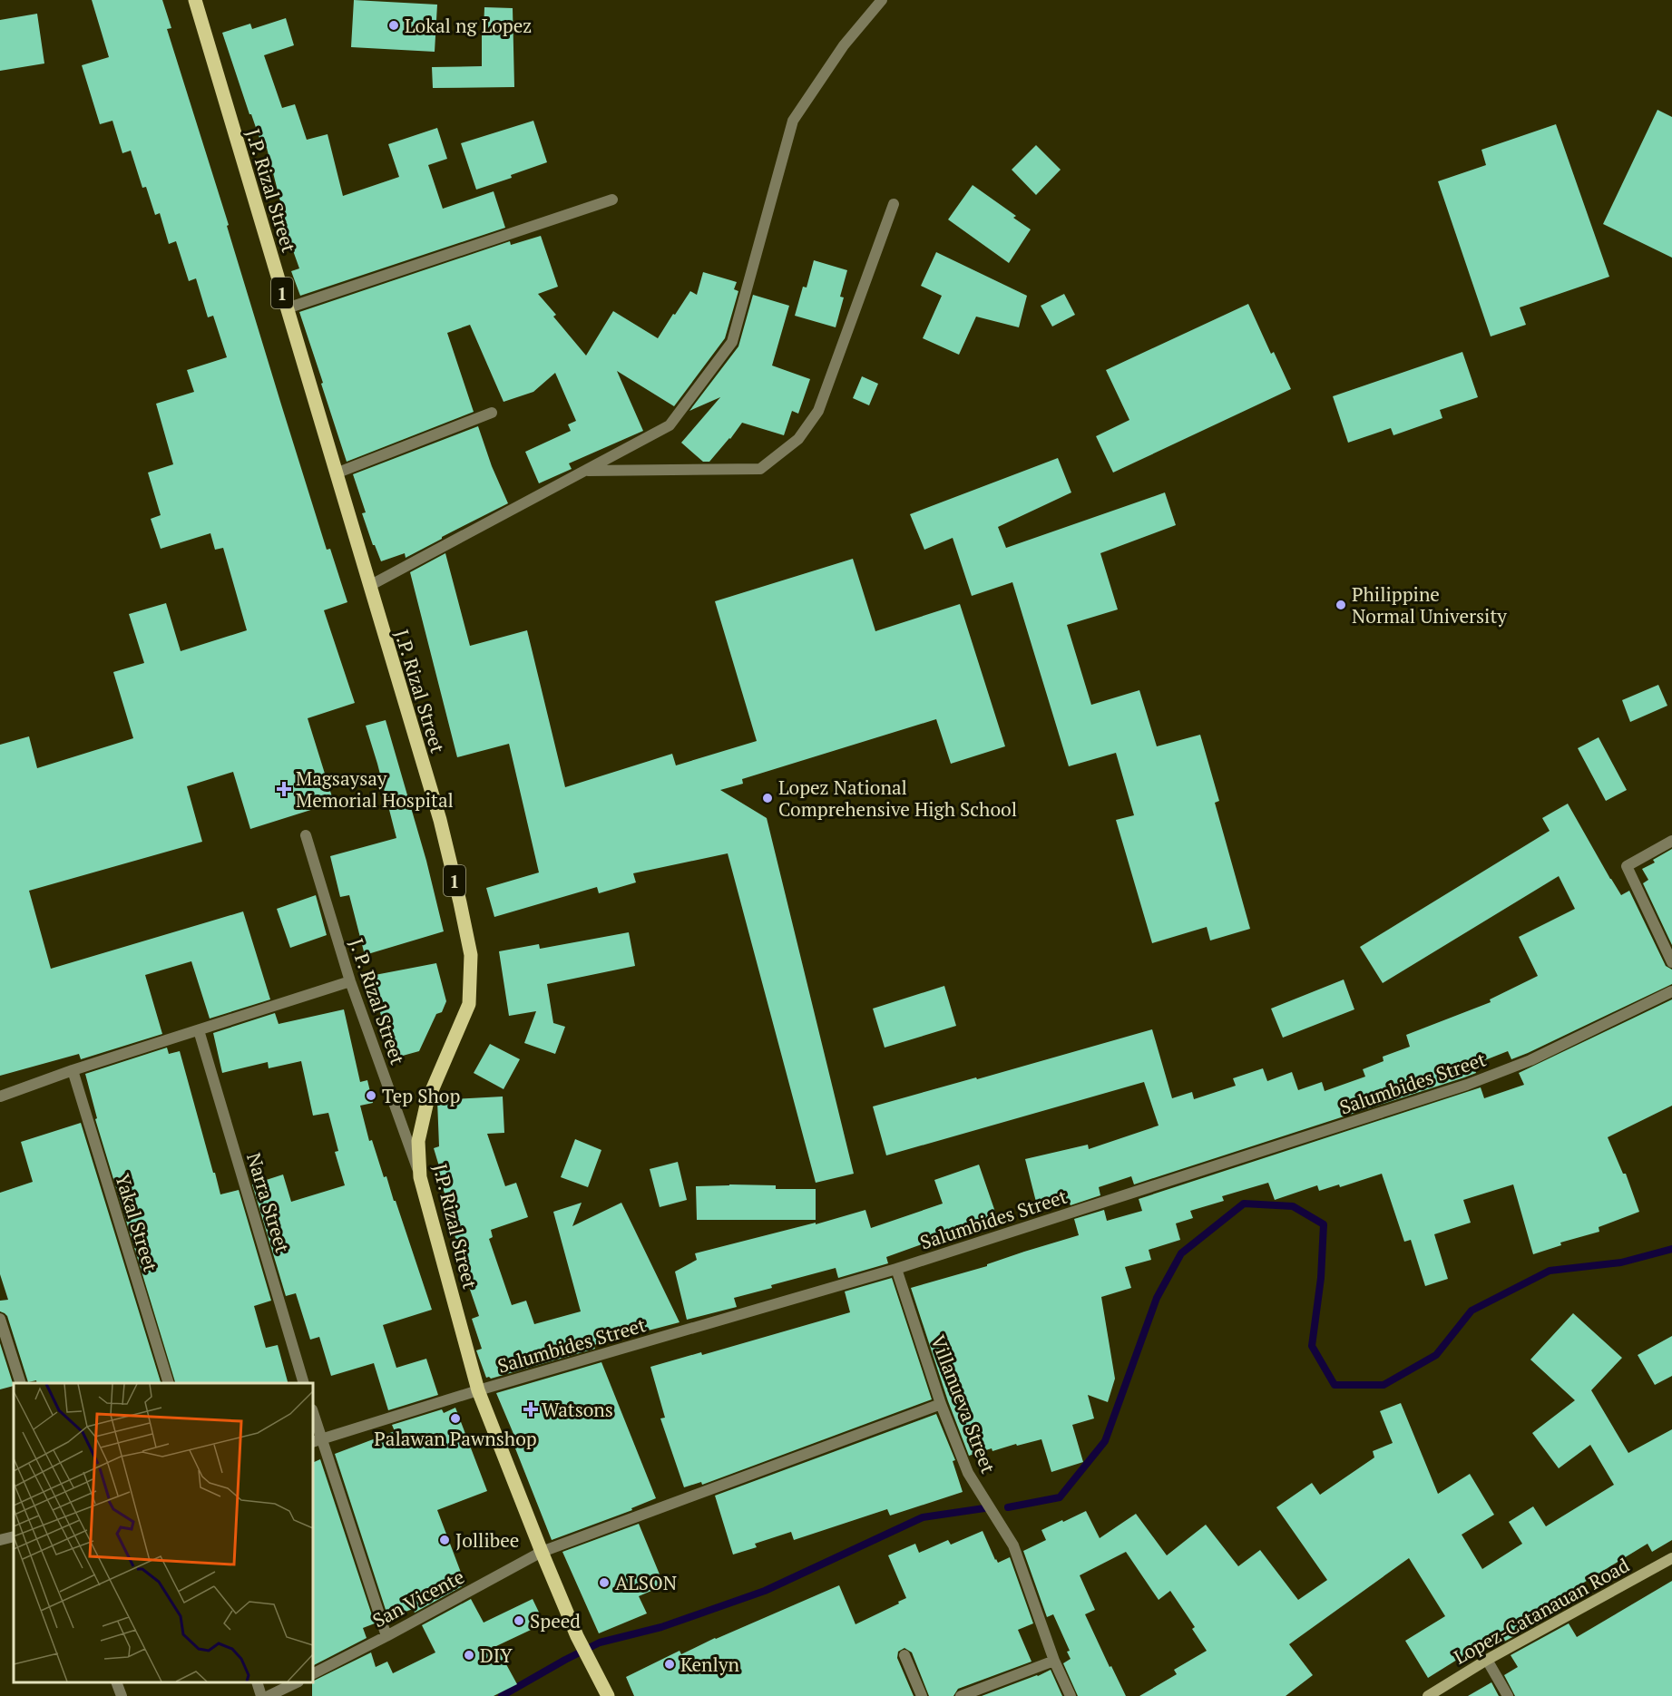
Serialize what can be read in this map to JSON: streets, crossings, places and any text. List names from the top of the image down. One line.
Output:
{"streets":{"main road":["J.P. Rizal Street","1","Lopez-Catanauan Road"],"street":["J. P. Rizal Street","Salumbides Street","Narra Street","Yakal Street","Villanueva Street","San Vicente"]},"crossings":[["J.P. Rizal Street","J. P. Rizal Street"],["J.P. Rizal Street","Salumbides Street"],["J.P. Rizal Street","San Vicente"],["Salumbides Street","Villanueva Street"],["Villanueva Street","San Vicente"]],"places":{"other":["Lokal ng Lopez","Philippine Normal University","Lopez National Comprehensive High School","Tep Shop","Palawan Pawnshop","Jollibee","ALSON","Speed","DIY","Kenlyn"],"health":["Magsaysay Memorial Hospital","Watsons"]}}
